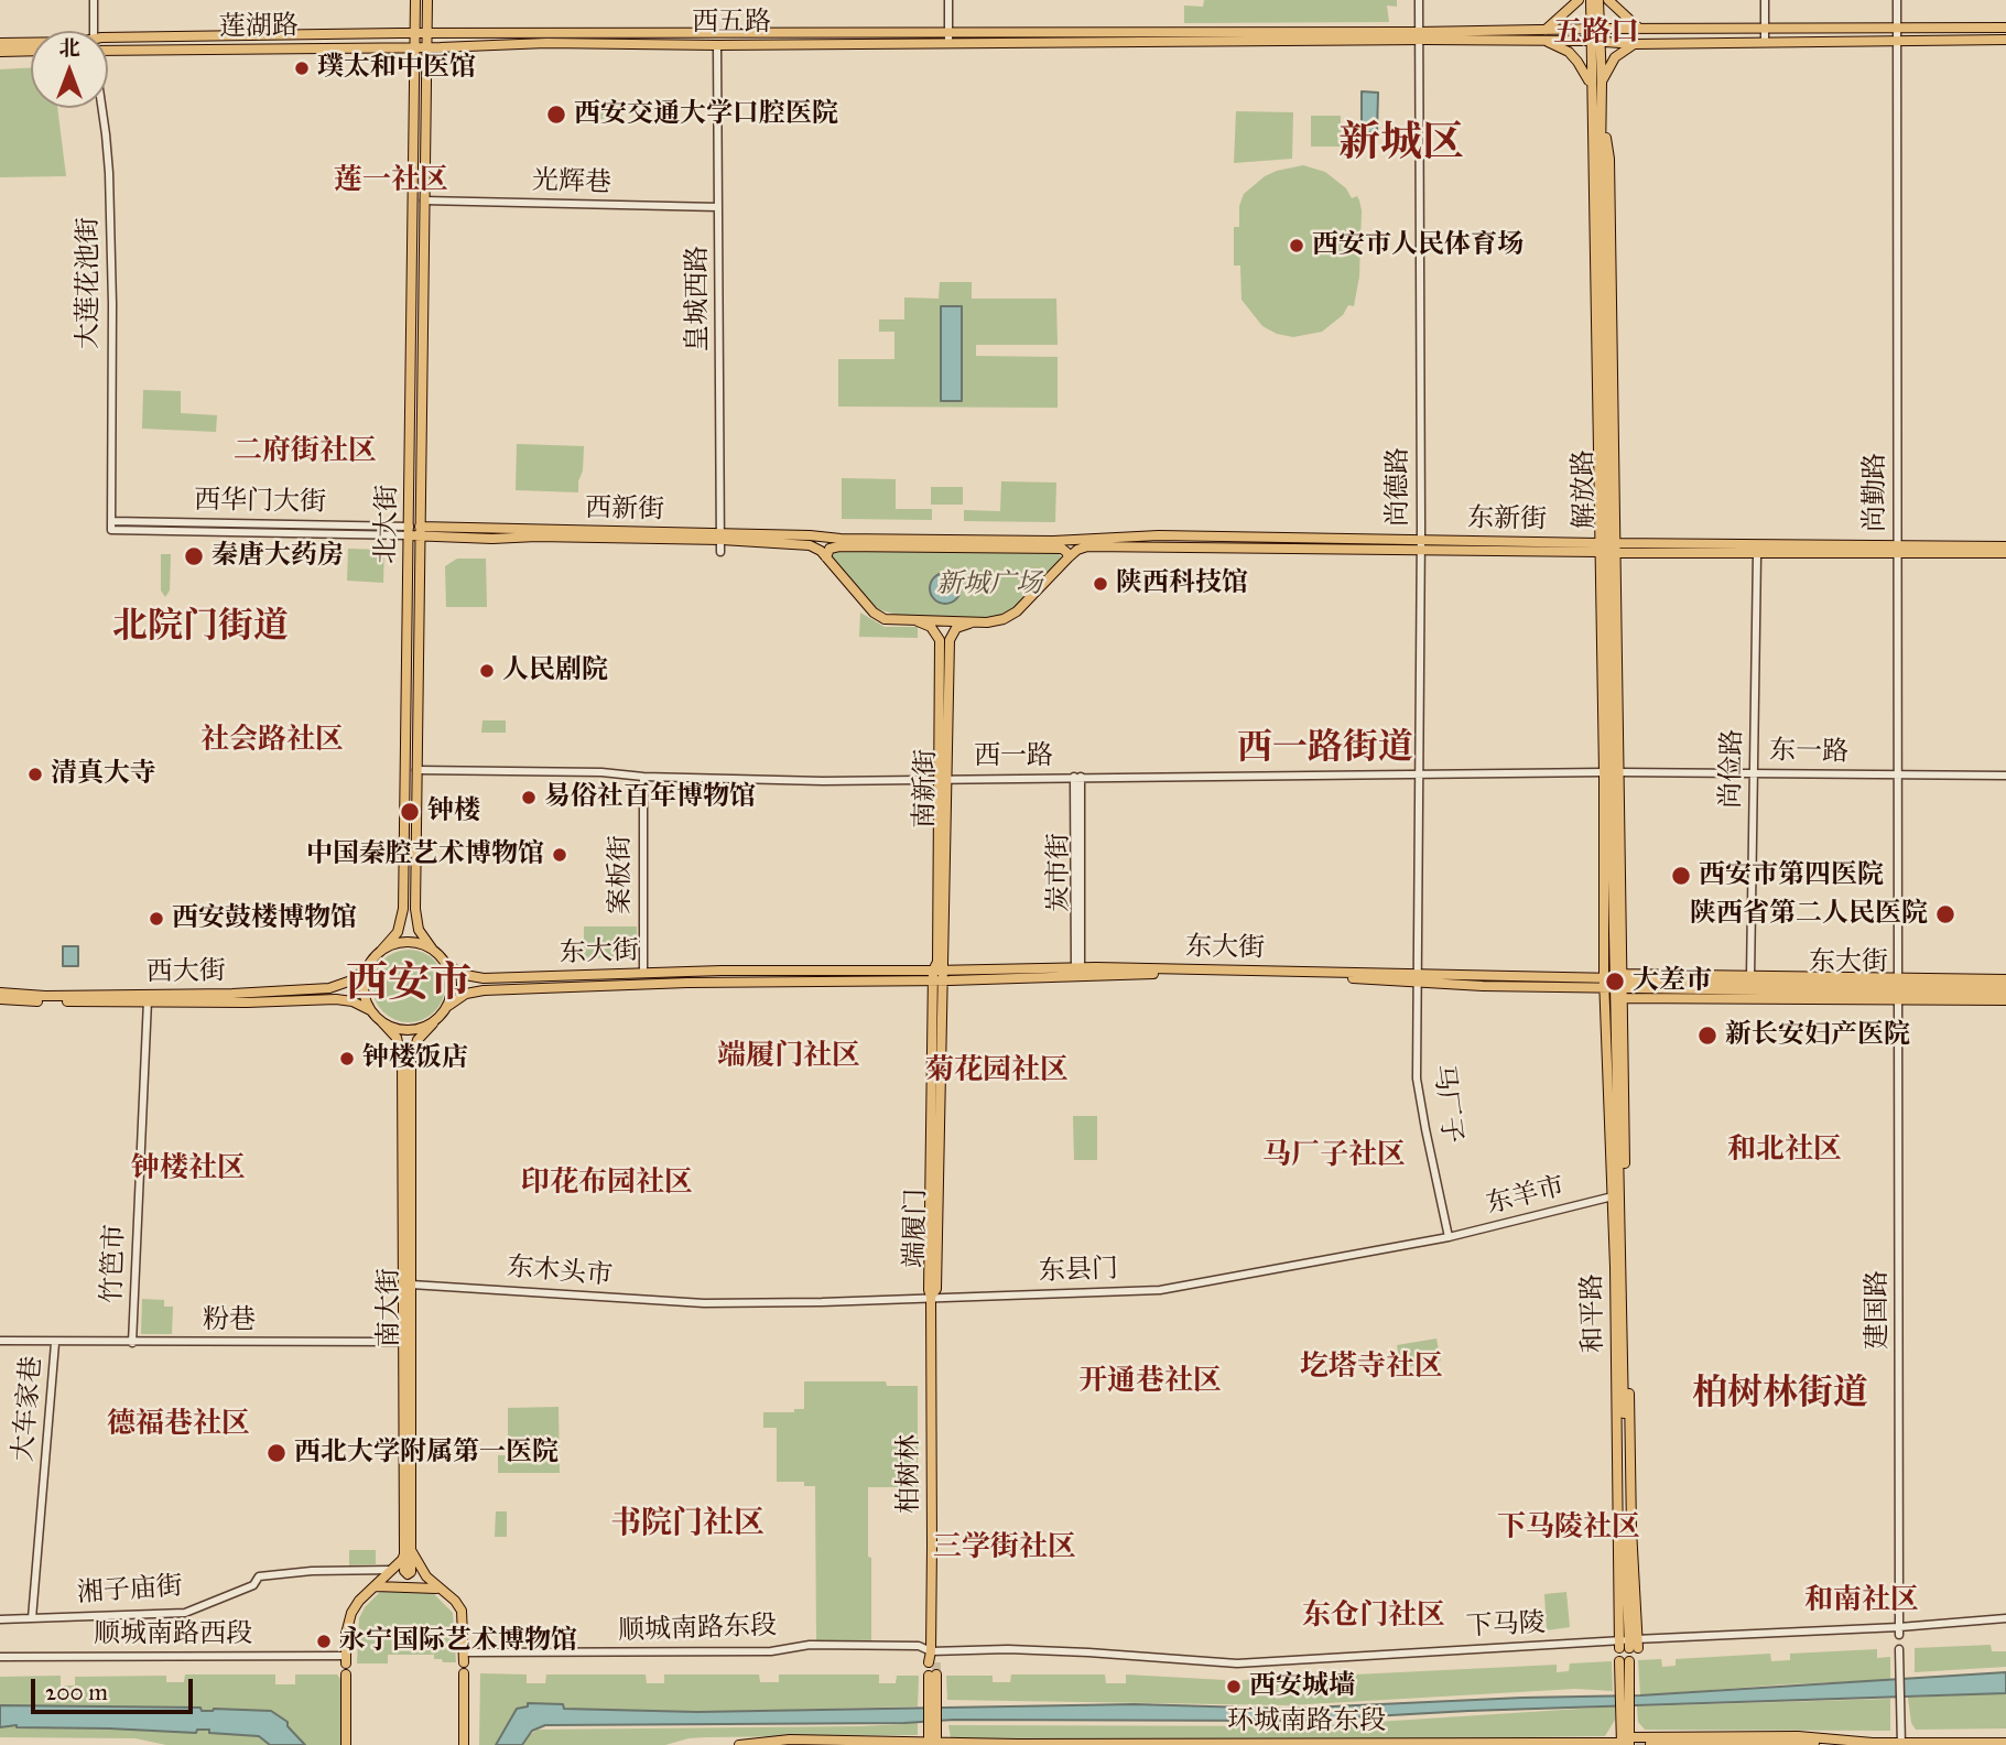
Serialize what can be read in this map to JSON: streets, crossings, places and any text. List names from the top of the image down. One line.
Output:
{"streets":{"main road":["西五路","莲湖路","解放路","西新街","东新街","北大街","南新街","东大街","西大街","端履门","南大街","和平路","柏树林","环城南路东段"],"street":["光辉巷","大莲花池街","皇城西路","尚德路","尚勤路","西华门大街","东一路","西一路","尚俭路","炭市街","案板街","马厂子","东羊市","竹笆市","东县门","东木头市","建国路","粉巷","大车家巷","湘子庙街","下马陵","顺城南路东段","顺城南路西段"]},"crossings":[["西五路","莲湖路"],["西五路","皇城西路"],["西五路","尚德路"],["西五路","解放路"],["西五路","尚勤路"],["西五路","北大街"],["莲湖路","北大街"],["光辉巷","皇城西路"],["光辉巷","北大街"],["大莲花池街","西华门大街"],["皇城西路","西新街"],["尚德路","东新街"],["尚德路","西一路"],["尚德路","东大街"],["尚德路","马厂子"],["解放路","东新街"],["解放路","东一路"],["解放路","西一路"],["解放路","东大街"],["解放路","和平路"],["尚勤路","东新街"],["尚勤路","东一路"],["尚勤路","东大街"],["尚勤路","建国路"],["西华门大街","西新街"],["西华门大街","北大街"],["西新街","东新街"],["西新街","北大街"],["东新街","尚俭路"],["北大街","西一路"],["北大街","东大街"],["北大街","西大街"],["北大街","南大街"],["东一路","西一路"],["东一路","尚俭路"],["西一路","南新街"],["西一路","炭市街"],["西一路","案板街"],["尚俭路","东大街"],["南新街","东大街"],["南新街","端履门"],["炭市街","东大街"],["案板街","东大街"],["东大街","西大街"],["东大街","马厂子"],["东大街","端履门"],["东大街","南大街"],["东大街","建国路"],["东大街","和平路"],["西大街","竹笆市"],["西大街","南大街"],["马厂子","东羊市"],["马厂子","东县门"],["东羊市","东县门"],["东羊市","和平路"],["端履门","东县门"],["端履门","柏树林"],["竹笆市","粉巷"],["东县门","东木头市"],["东县门","柏树林"],["东木头市","南大街"],["南大街","粉巷"],["南大街","湘子庙街"],["南大街","顺城南路西段"],["建国路","下马陵"],["和平路","下马陵"],["粉巷","大车家巷"],["大车家巷","湘子庙街"],["柏树林","下马陵"],["柏树林","顺城南路东段"],["下马陵","顺城南路东段"]],"districts":["五路口","新城区","莲一社区","二府街社区","北院门街道","社会路社区","西一路街道","西安市","端履门社区","菊花园社区","和北社区","马厂子社区","钟楼社区","印花布园社区","圪塔寺社区","开通巷社区","柏树林街道","德福巷社区","书院门社区","下马陵社区","三学街社区","和南社区","东仓门社区"],"parks":["新城广场"],"places":["璞太和中医馆","西安交通大学口腔医院","西安市人民体育场","秦唐大药房","陕西科技馆","人民剧院","清真大寺","易俗社百年博物馆","钟楼","中国秦腔艺术博物馆","西安市第四医院","陕西省第二人民医院","西安鼓楼博物馆","大差市","新长安妇产医院","钟楼饭店","西北大学附属第一医院","永宁国际艺术博物馆","西安城墙"],"scale_bar":"200 m","north":"top"}
